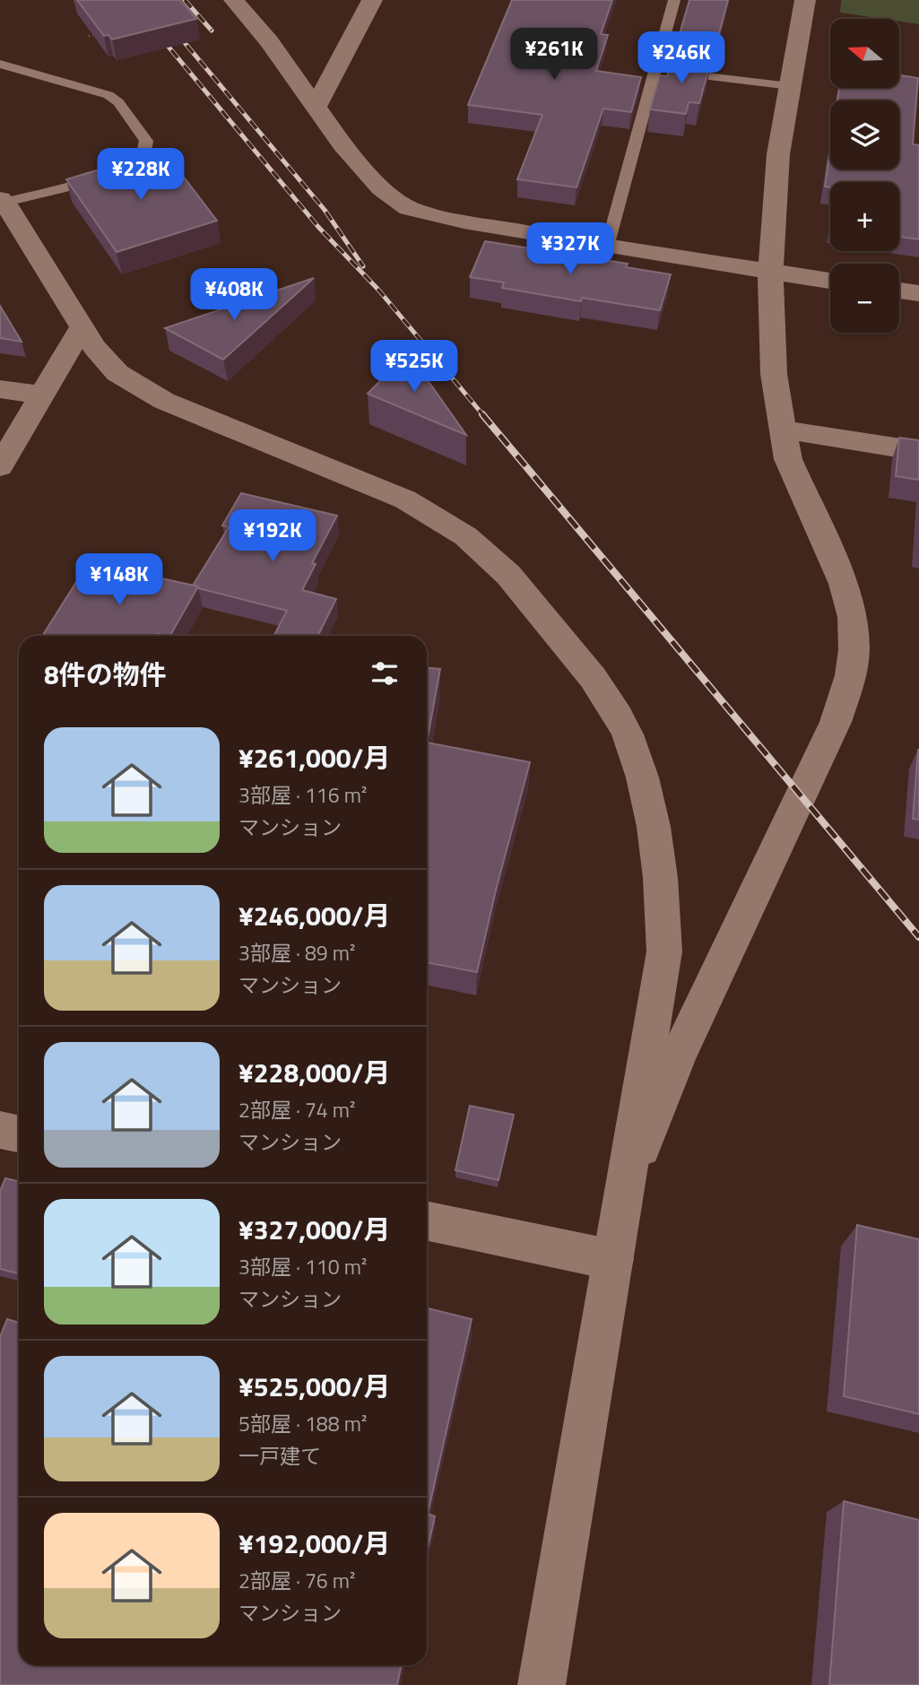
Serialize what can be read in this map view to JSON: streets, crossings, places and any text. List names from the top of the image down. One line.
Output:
{"north":"left","page":{"map_buttons":["+","−"],"price":["¥261K","¥246K","¥228K","¥327K","¥408K","¥525K","¥192K","¥148K"],"heading":"8件の物件","list":[{"name":"¥261,000/月","note":"3部屋 · 116 m² · マンション"},{"name":"¥246,000/月","note":"3部屋 · 89 m² · マンション"},{"name":"¥228,000/月","note":"2部屋 · 74 m² · マンション"},{"name":"¥327,000/月","note":"3部屋 · 110 m² · マンション"},{"name":"¥525,000/月","note":"5部屋 · 188 m² · 一戸建て"},{"name":"¥192,000/月","note":"2部屋 · 76 m² · マンション"}]}}
